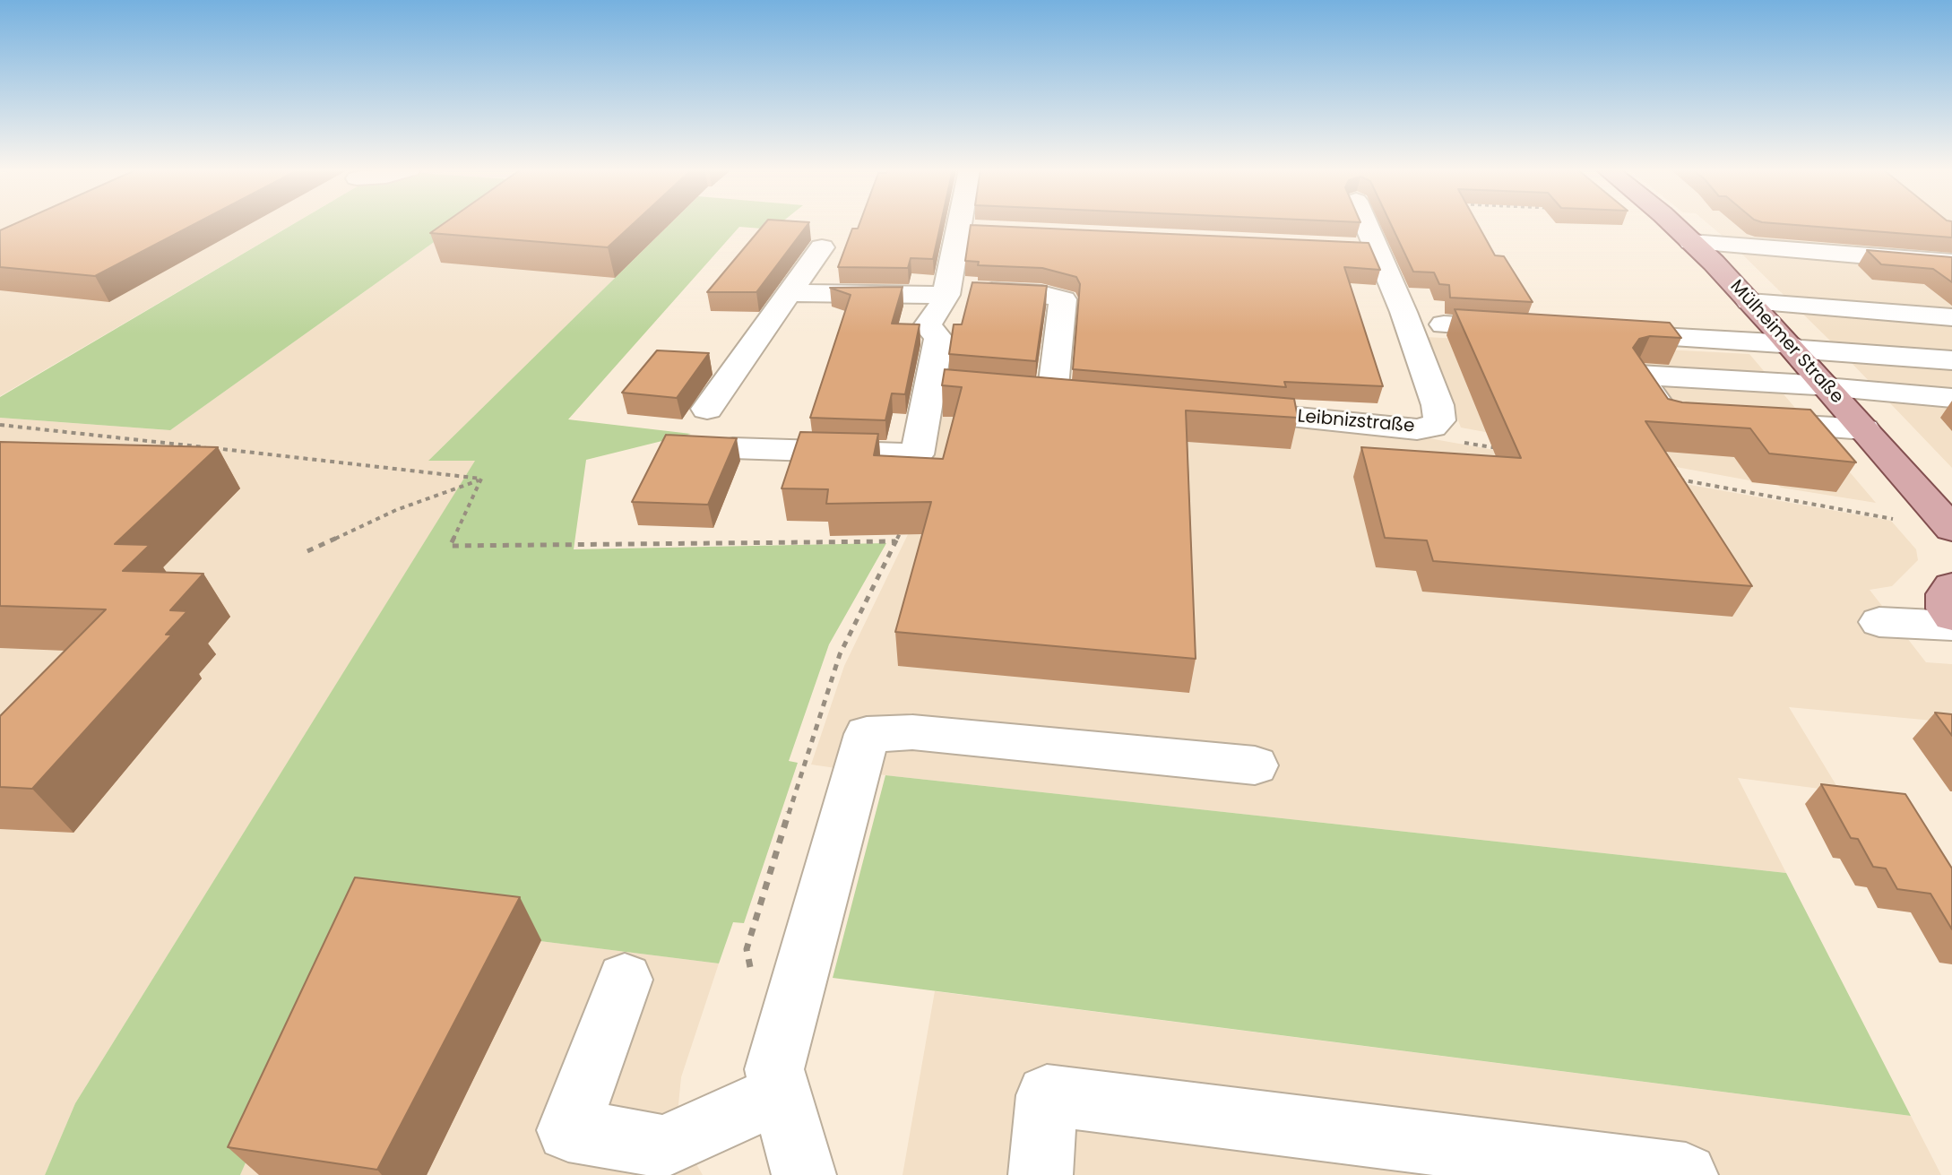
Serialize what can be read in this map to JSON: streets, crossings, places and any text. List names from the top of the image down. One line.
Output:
{"streets":{"main road":["Mülheimer Straße"],"street":["Leibnizstraße"]}}
